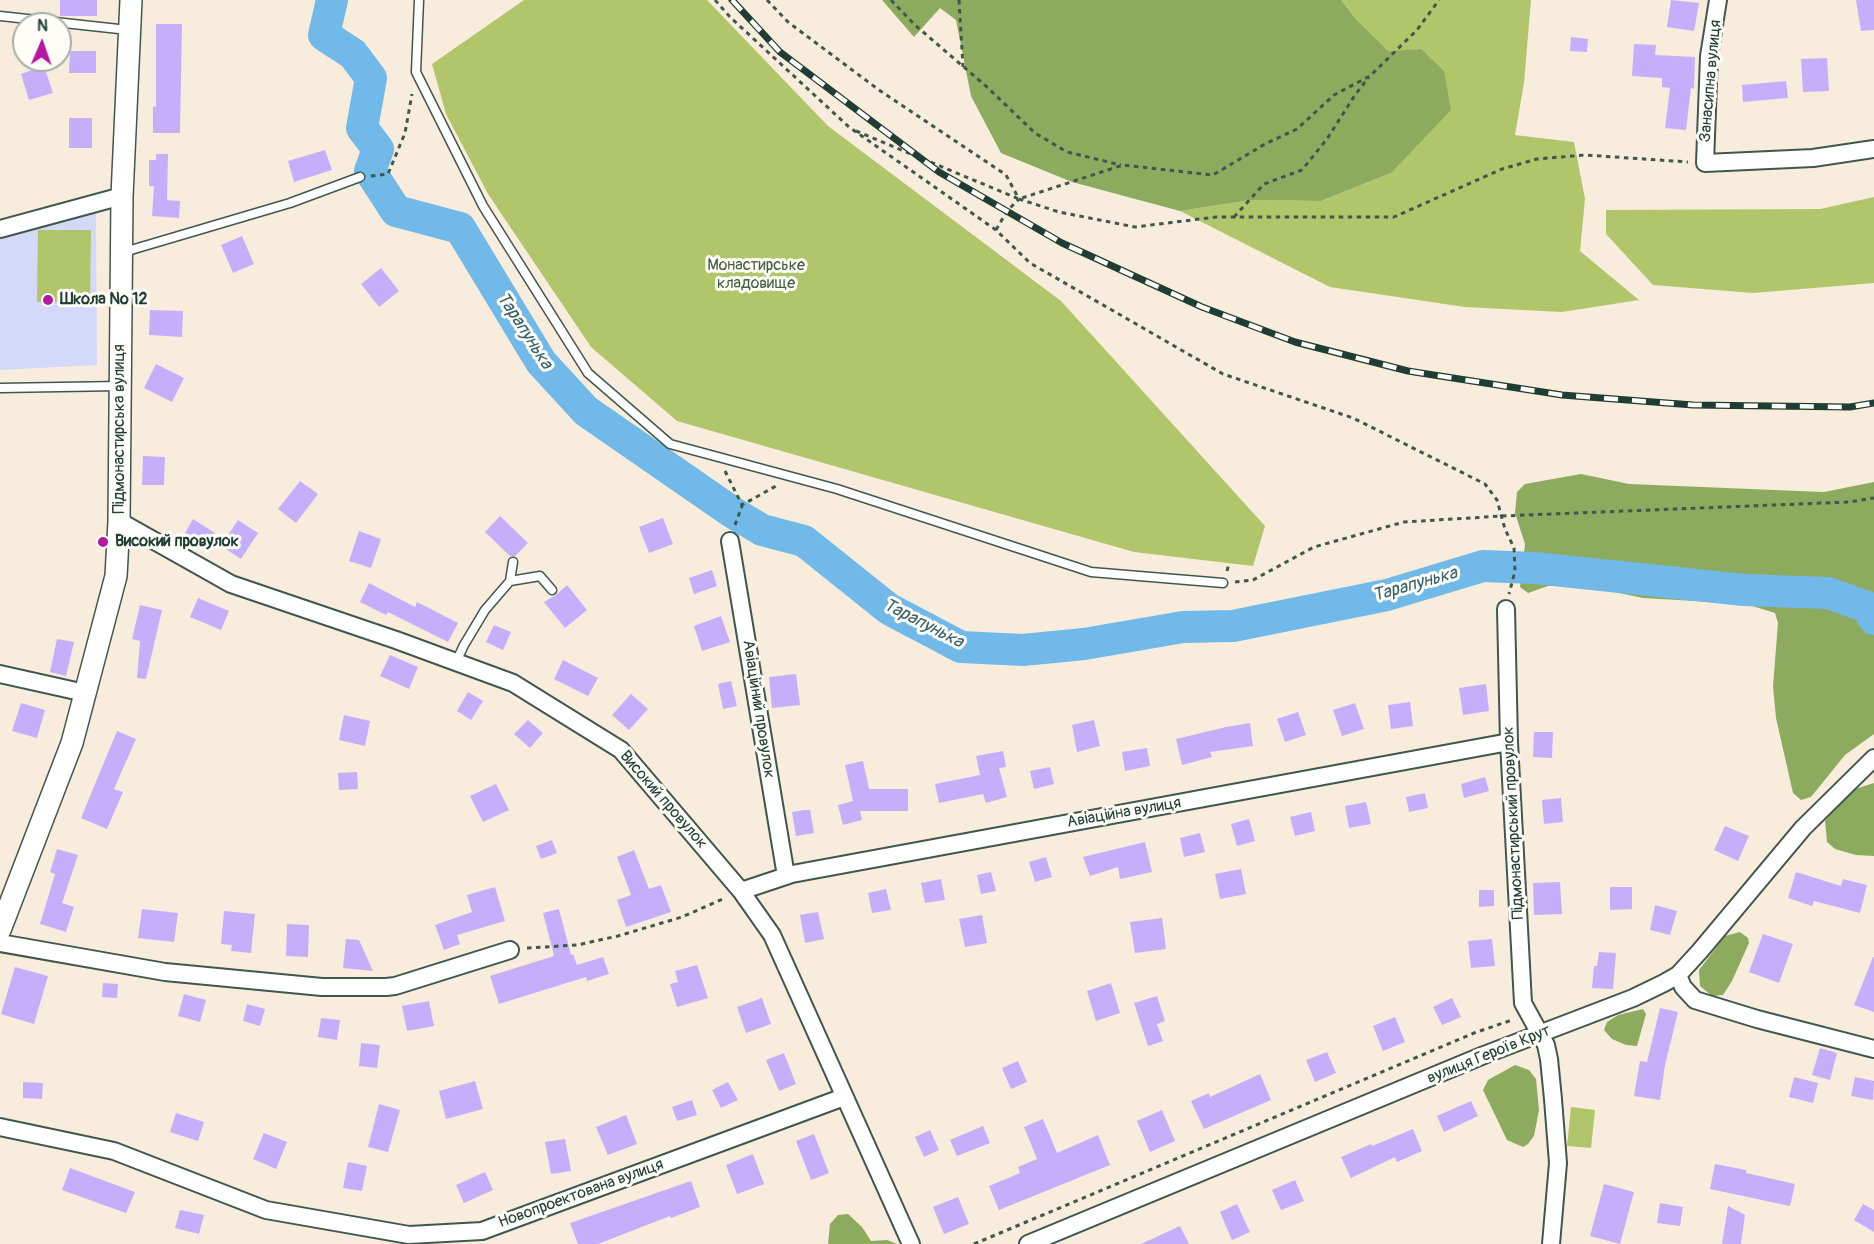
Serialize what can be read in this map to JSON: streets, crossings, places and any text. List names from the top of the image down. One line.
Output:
{"streets":{"street":["Занасипна вулиця","Підмонастирська вулиця","Авіаційний провулок","Високий провулок","Авіаційна вулиця","Підмонастирський провулок","вулиця Героїв Крут","Новопроектована вулиця"]},"crossings":[["Підмонастирська вулиця","Високий провулок"],["Авіаційний провулок","Авіаційна вулиця"],["Високий провулок","Авіаційна вулиця"],["Високий провулок","Новопроектована вулиця"],["Авіаційна вулиця","Підмонастирський провулок"],["Підмонастирський провулок","вулиця Героїв Крут"]],"water":["Тарапунька"],"parks":["Монастирське кладовище"],"places":["Школа № 12","Високий провулок"],"north":"top"}
